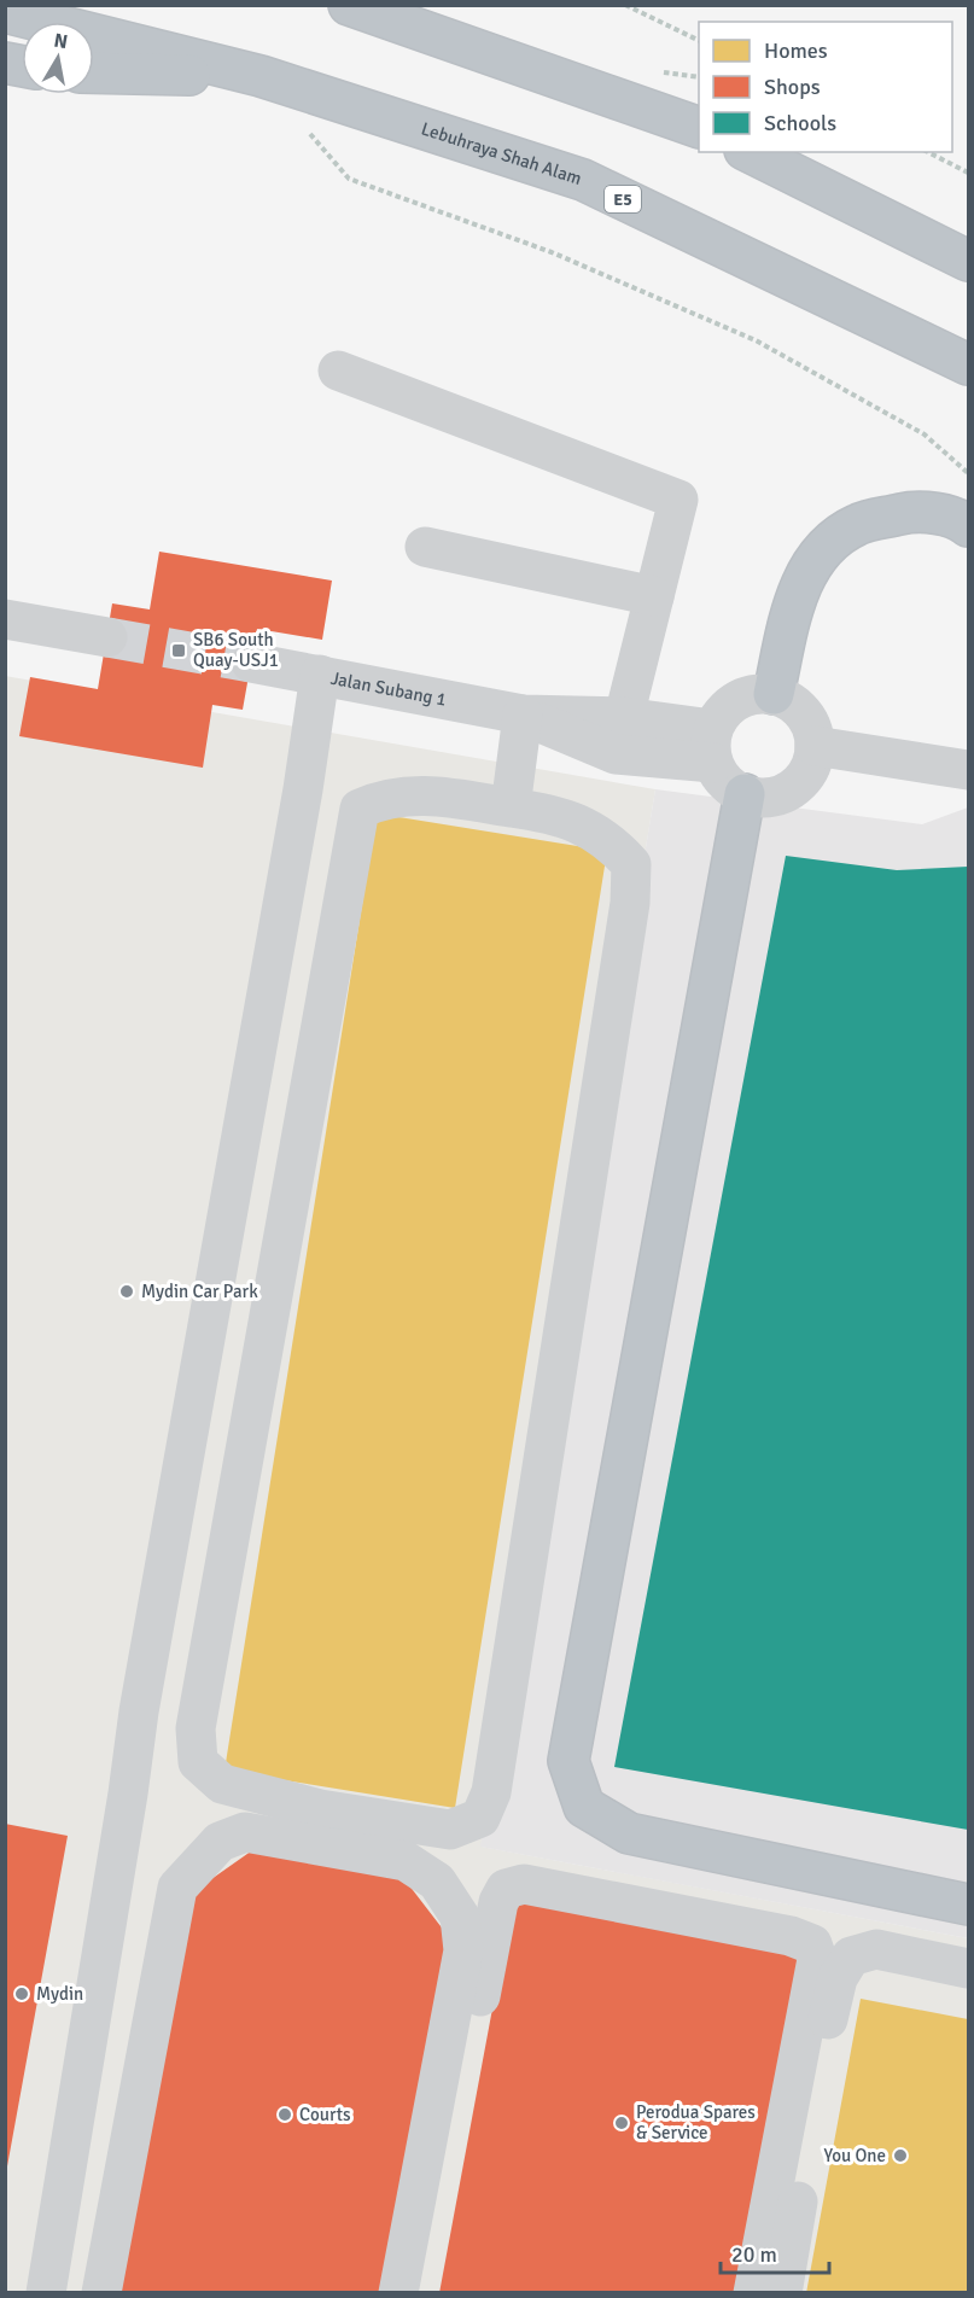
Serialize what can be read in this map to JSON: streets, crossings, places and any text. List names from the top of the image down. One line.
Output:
{"streets":{"highway":["Lebuhraya Shah Alam","E5"],"street":["Jalan Subang 1"]},"places":{"transit":["SB6 South Quay-USJ1"],"other":["Mydin Car Park","Mydin","Courts","Perodua Spares & Service","You One"]},"legend":["Homes","Shops","Schools"],"scale_bar":"20 m","north":"top"}
